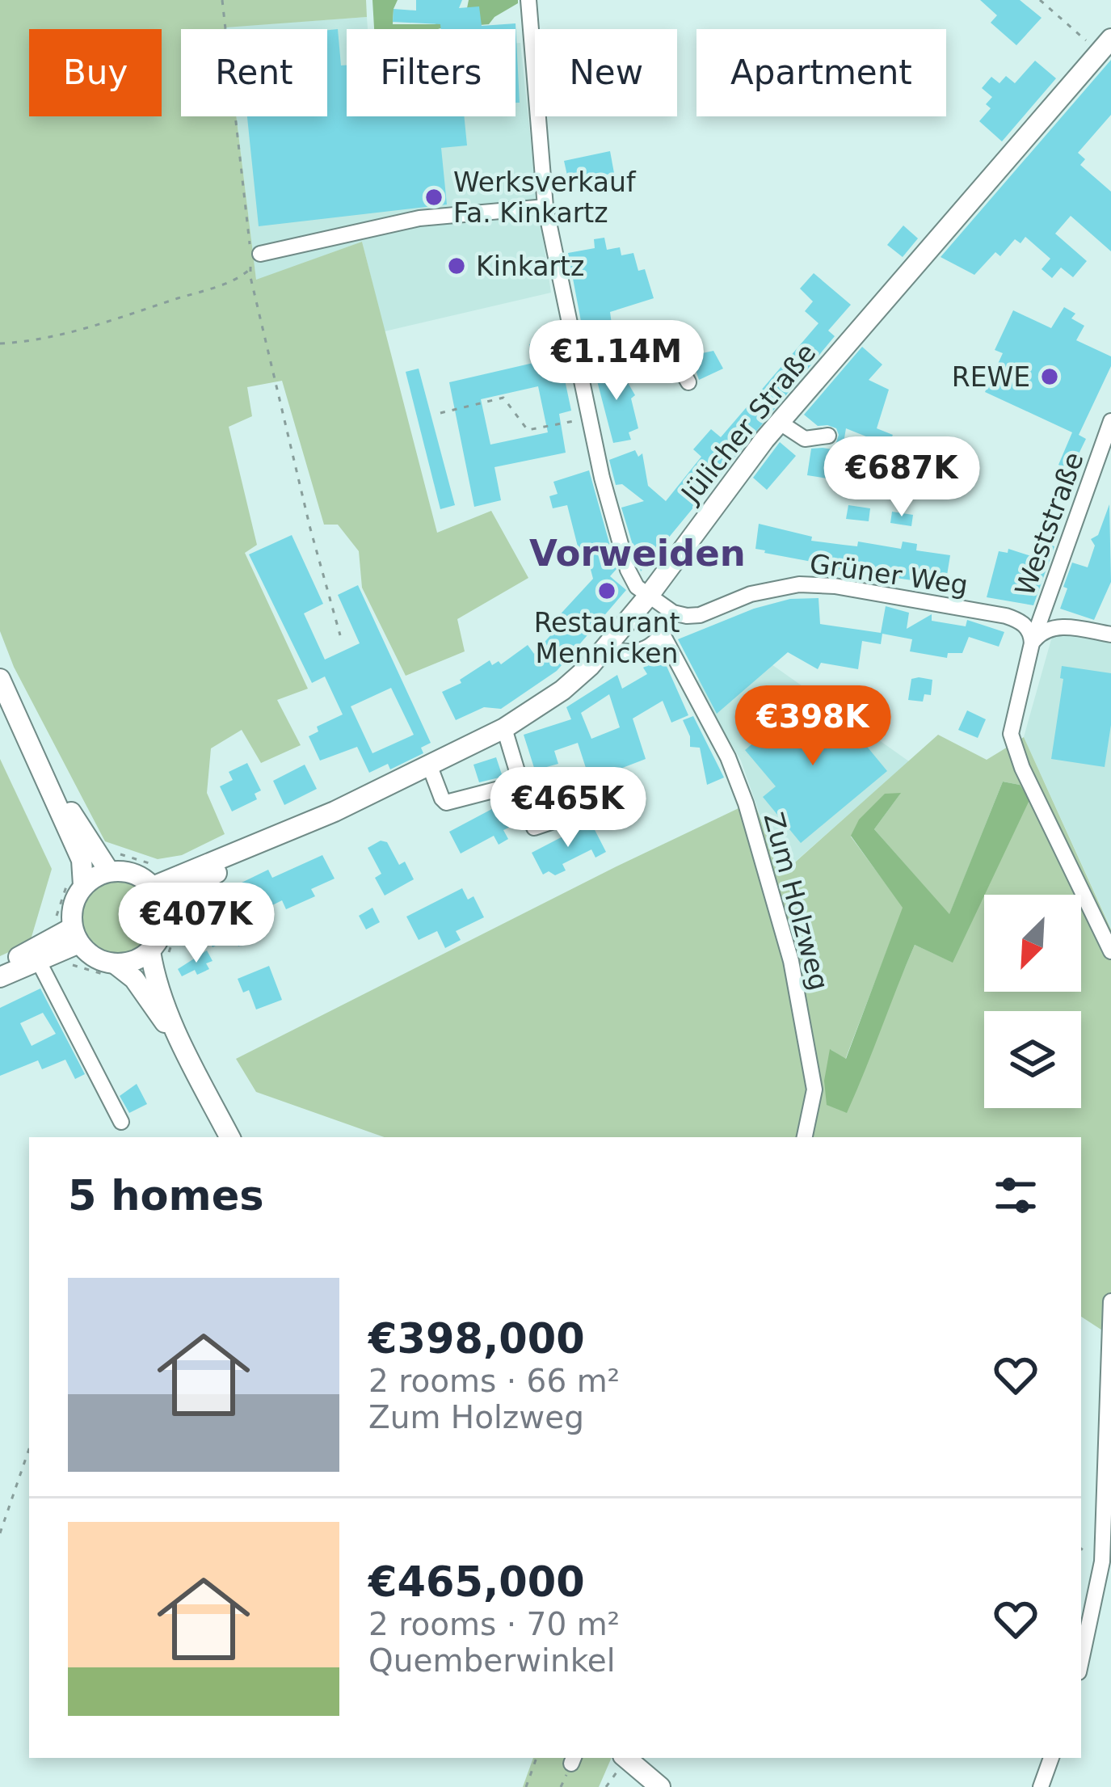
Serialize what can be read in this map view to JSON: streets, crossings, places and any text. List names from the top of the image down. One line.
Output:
{"streets":{"main road":["Jülicher Straße"],"street":["Weststraße","Grüner Weg","Zum Holzweg"]},"crossings":[["Weststraße","Grüner Weg"]],"districts":["Vorweiden"],"places":["Werksverkauf Fa. Kinkartz","Kinkartz","REWE","Restaurant Mennicken"],"north":"bottom left","page":{"chip":["Buy","Rent","Filters","New","Apartment"],"price":["€1.14M","€687K","€398K","€465K","€407K"],"heading":"5 homes","list":[{"name":"€398,000","note":"2 rooms · 66 m² · Zum Holzweg"},{"name":"€465,000","note":"2 rooms · 70 m² · Quemberwinkel"}]}}
